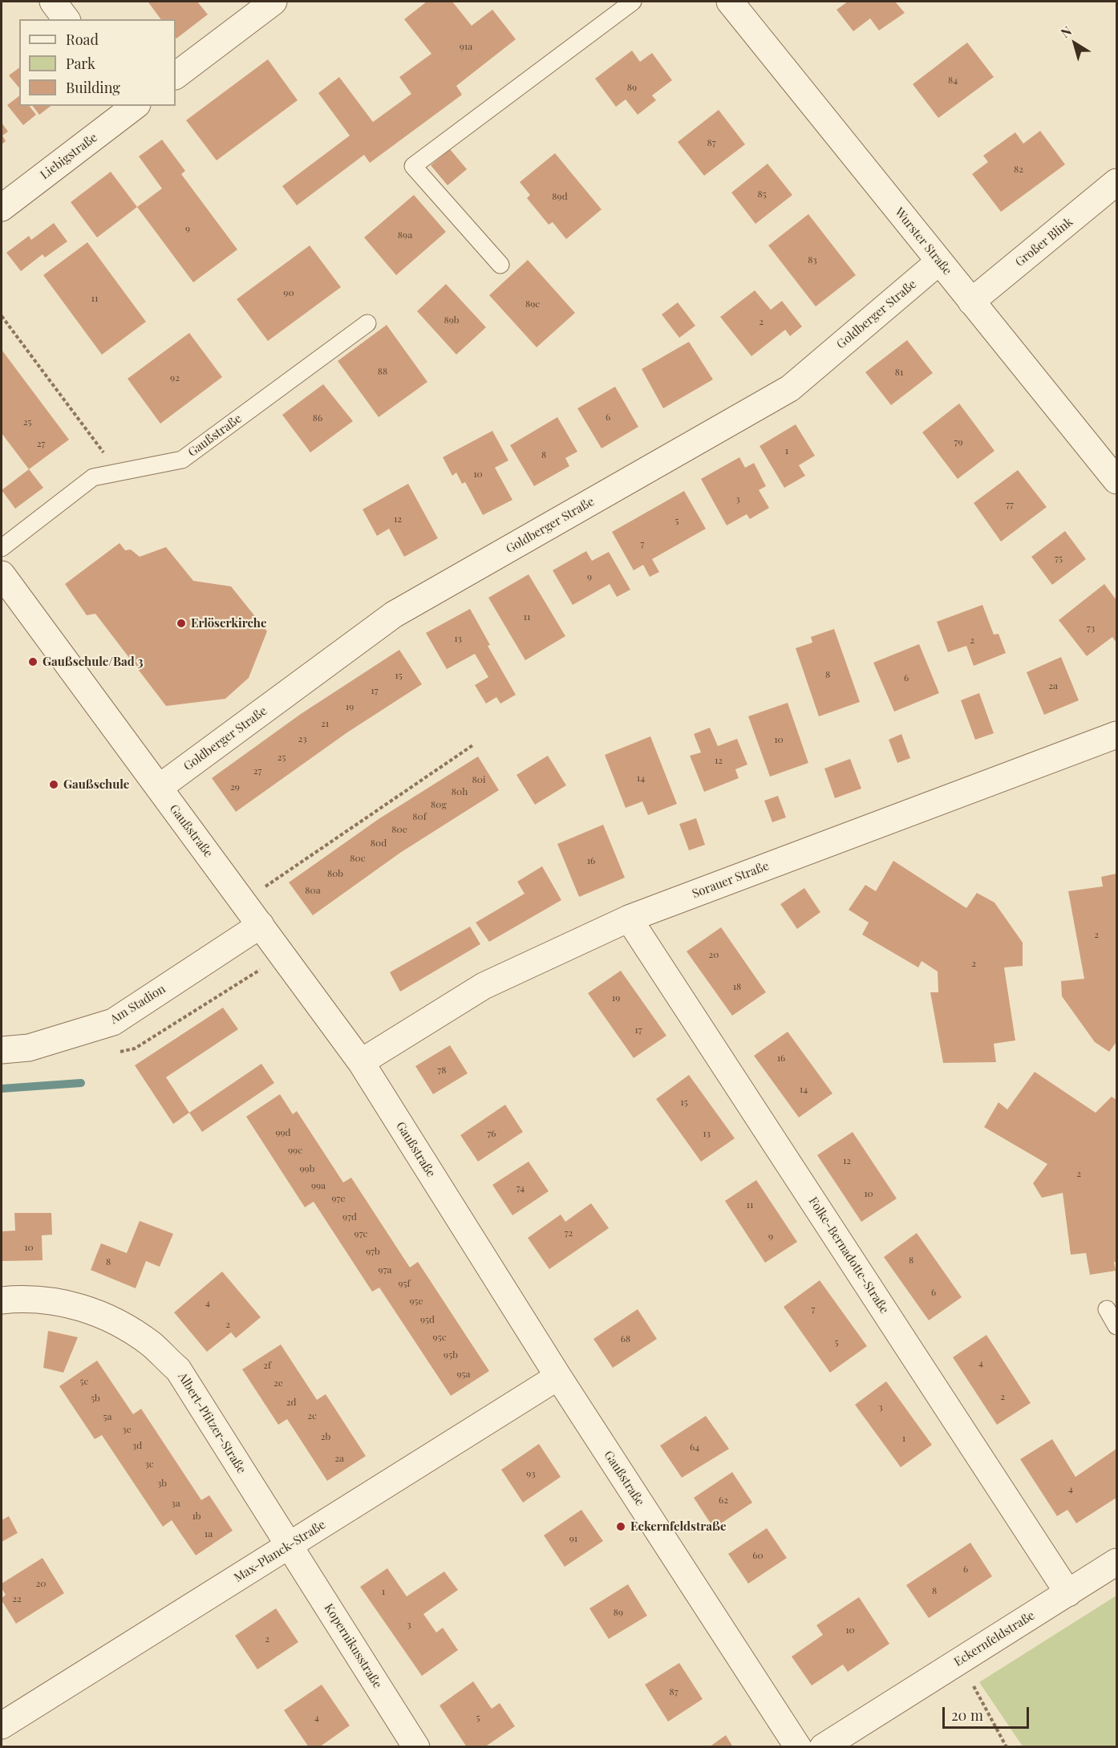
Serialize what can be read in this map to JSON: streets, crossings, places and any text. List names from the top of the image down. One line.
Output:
{"streets":{"street":["Liebigstraße","Wurster Straße","Großer Blink","Goldberger Straße","Gaußstraße","Sorauer Straße","Am Stadion","Folke-Bernadotte-Straße","Albert-Pfitzer-Straße","Max-Planck-Straße","Eckernfeldstraße","Kopernikusstraße"]},"crossings":[["Wurster Straße","Großer Blink"],["Wurster Straße","Goldberger Straße"],["Goldberger Straße","Gaußstraße"],["Gaußstraße","Sorauer Straße"],["Gaußstraße","Am Stadion"],["Gaußstraße","Max-Planck-Straße"],["Sorauer Straße","Folke-Bernadotte-Straße"],["Folke-Bernadotte-Straße","Eckernfeldstraße"],["Albert-Pfitzer-Straße","Max-Planck-Straße"],["Albert-Pfitzer-Straße","Kopernikusstraße"],["Max-Planck-Straße","Kopernikusstraße"]],"places":["Erlöserkirche","Gaußschule/Bad 3","Gaußschule","Eckernfeldstraße"],"house_numbers":["91a","84","89","87","82","85","89d","9","89a","83","90","11","89c","89b","2","88","81","92","6","86","25","79","27","1","8","10","3","77","12","5","7","75","9","11","73","13","2","8","15","6","2a","17","19","21","23","10","25","12","27","14","80i","29","80h","80g","80f","80e","80d","80c","16","80b","80a","2","20","2","18","19","17","16","78","14","15","99d","76","13","99c","12","99b","2","99a","74","10","97e","11","97d","72","97c","9","10","97b","8","8","97a","95f","6","95e","4","7","95d","2","95c","68","5","95b","4","2f","95a","5c","2e","2","5b","2d","3","2c","5a","3e","2b","1","3d","64","2a","3c","93","3b","4","62","3a","1b","1a","91","60","6","20","8","1","22","89","3","10","2","87","4","5"],"legend":["Road","Park","Building"],"scale_bar":"20 m","north":"top left"}
